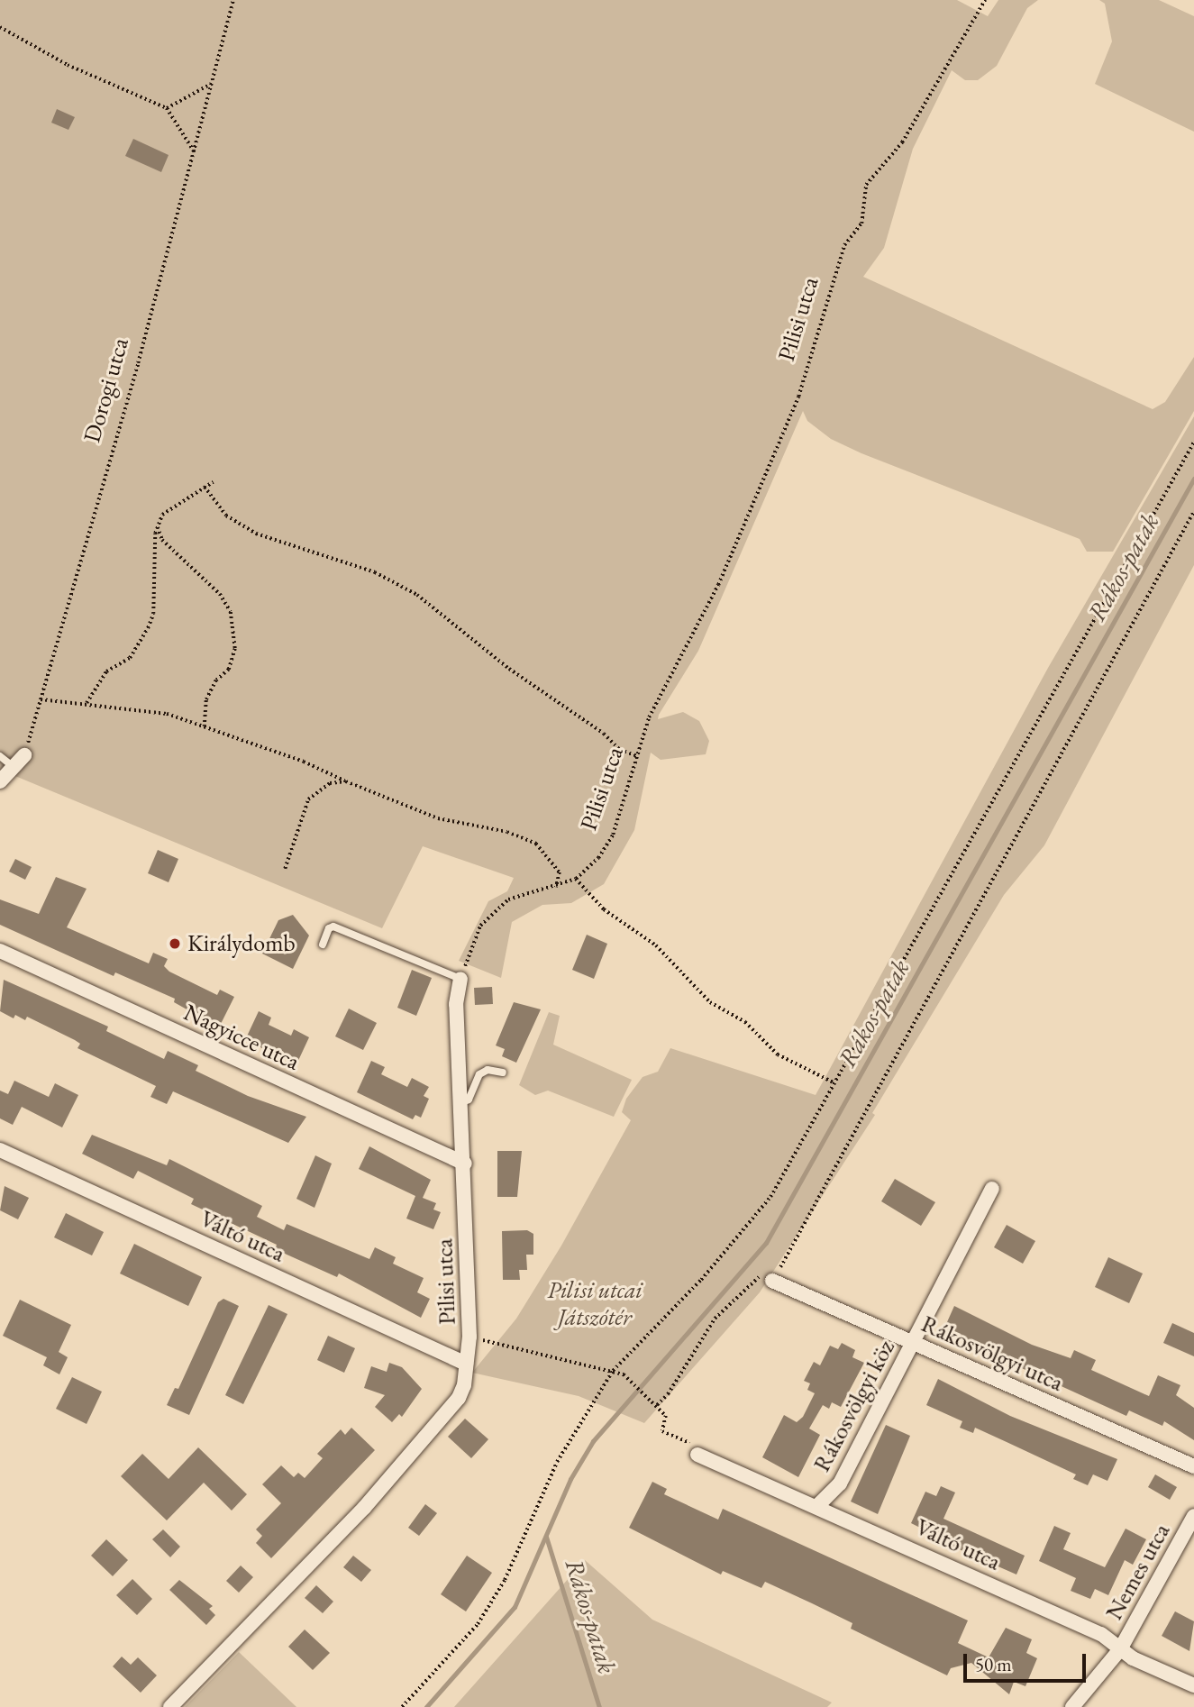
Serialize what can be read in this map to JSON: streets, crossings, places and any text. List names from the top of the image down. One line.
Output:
{"streets":{"street":["Pilisi utca","Nagyicce utca","Váltó utca","Rákosvölgyi utca","Rákosvölgyi köz","Nemes utca"],"path":["Dorogi utca"]},"crossings":[["Pilisi utca","Nagyicce utca"],["Pilisi utca","Váltó utca"],["Váltó utca","Rákosvölgyi köz"],["Váltó utca","Nemes utca"],["Rákosvölgyi utca","Rákosvölgyi köz"]],"water":["Rákos-patak"],"parks":["Pilisi utcai Játszótér"],"places":["Királydomb"],"scale_bar":"50 m"}
